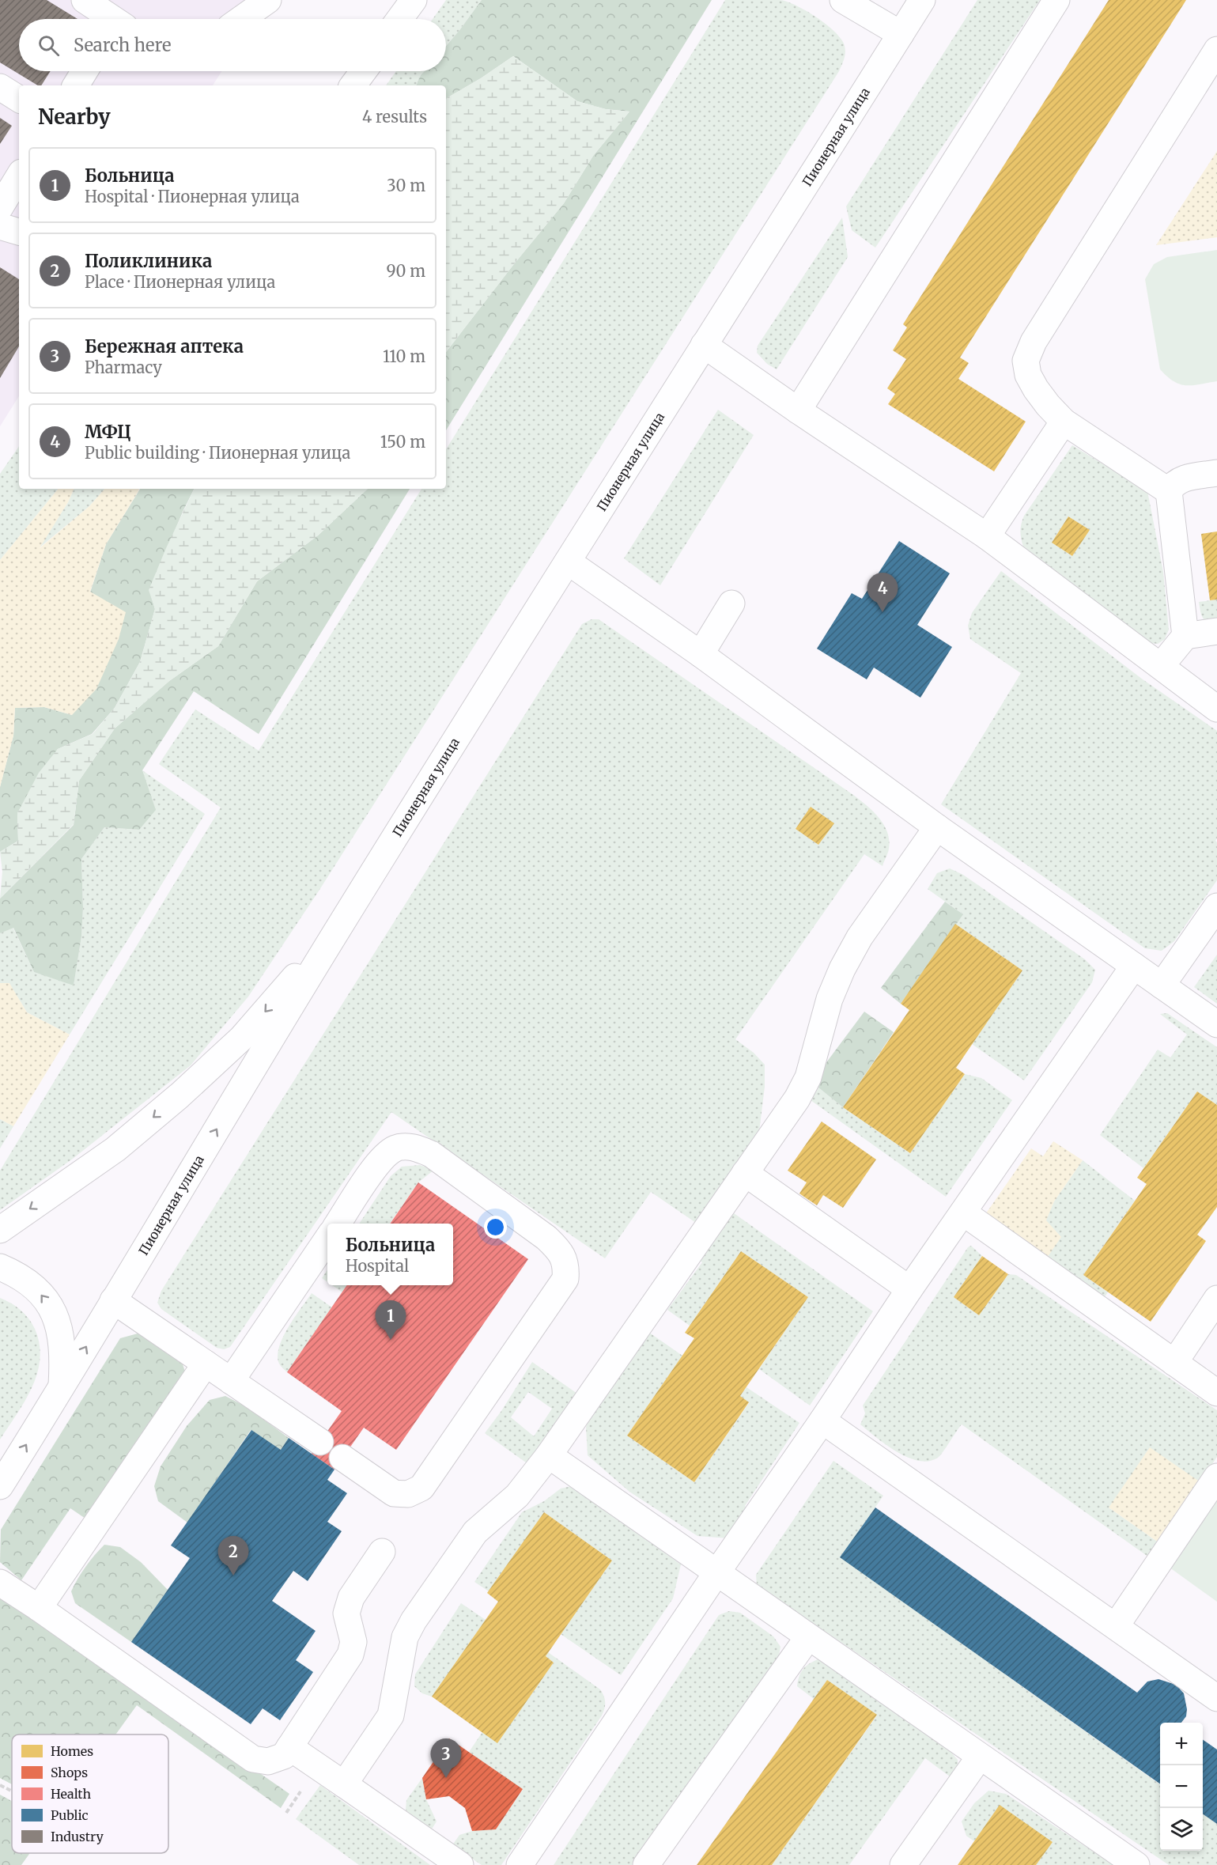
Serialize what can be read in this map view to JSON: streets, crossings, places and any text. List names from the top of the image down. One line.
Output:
{"streets":{"street":["Пионерная улица"]},"legend":["Homes","Shops","Health","Public","Industry"],"page":{"search":"Search here","heading":["Nearby","4 results"],"list":[{"mark":"1","name":"Больница","note":"Hospital · Пионерная улица","value":"30 m"},{"mark":"2","name":"Поликлиника","note":"Place · Пионерная улица","value":"90 m"},{"mark":"3","name":"Бережная аптека","note":"Pharmacy","value":"110 m"},{"mark":"4","name":"МФЦ","note":"Public building · Пионерная улица","value":"150 m"}],"pins":["4","1","2","3"],"popup":["Больница","Hospital"],"map_buttons":["+","−"]}}
